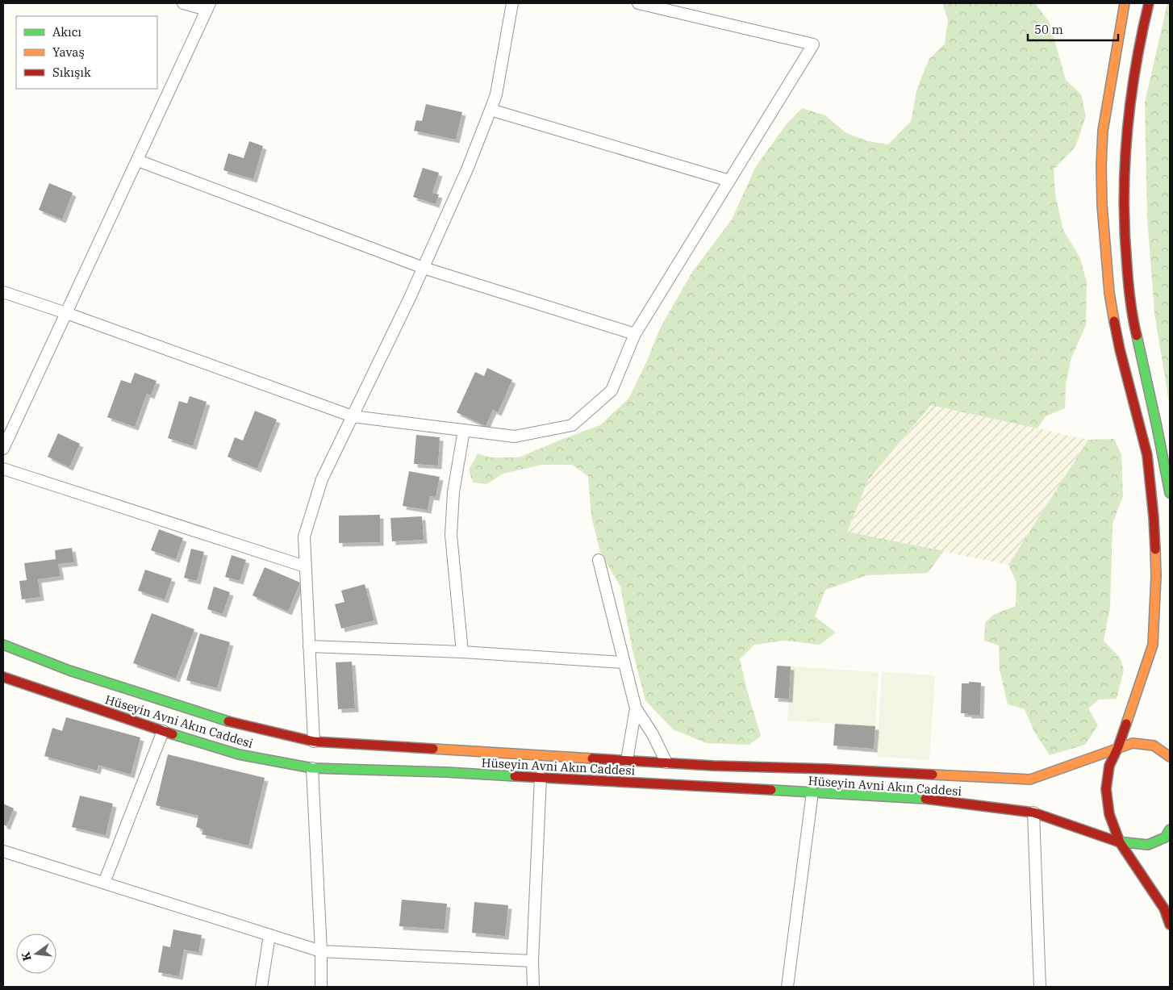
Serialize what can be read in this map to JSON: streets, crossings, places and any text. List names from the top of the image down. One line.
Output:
{"streets":{"main road":["Hüseyin Avni Akın Caddesi"]},"legend":["Akıcı","Yavaş","Sıkışık"],"scale_bar":"50 m","north":"left"}
